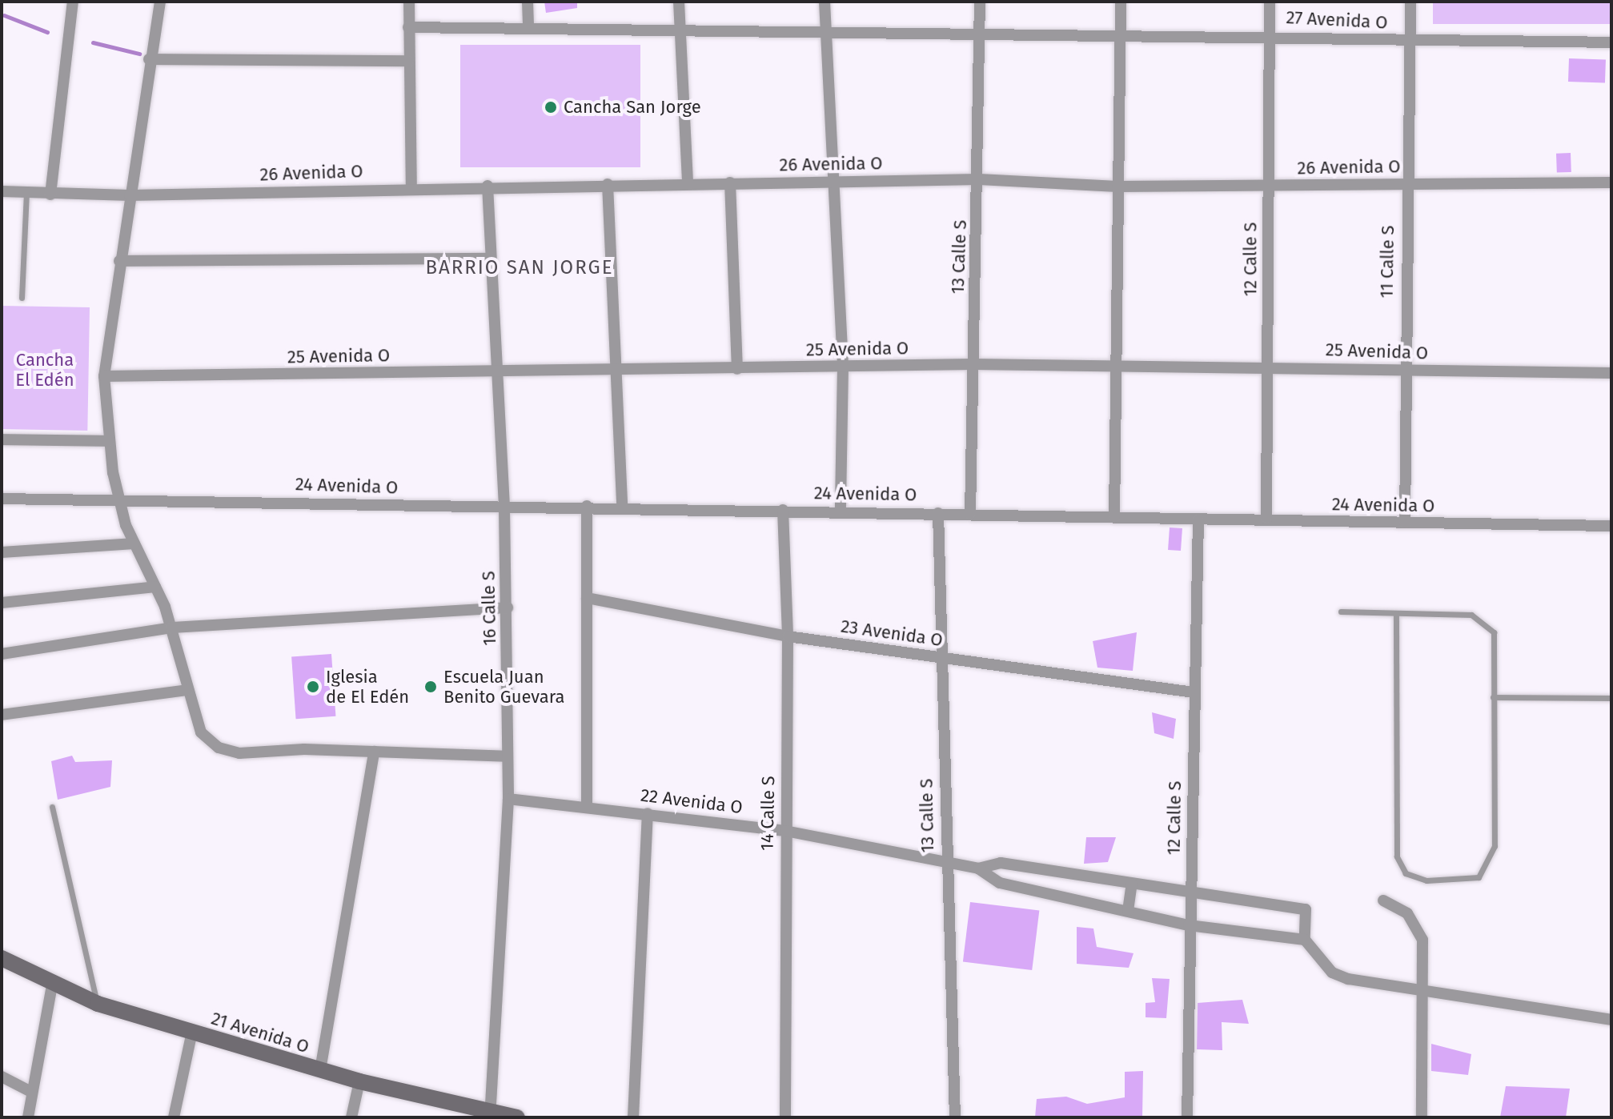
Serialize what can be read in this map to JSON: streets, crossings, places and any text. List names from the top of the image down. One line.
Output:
{"streets":{"street":["27 Avenida O","26 Avenida O","13 Calle S","12 Calle S","11 Calle S","25 Avenida O","24 Avenida O","16 Calle S","23 Avenida O","22 Avenida O","14 Calle S","21 Avenida O"]},"crossings":[["27 Avenida O","13 Calle S"],["27 Avenida O","12 Calle S"],["27 Avenida O","11 Calle S"],["26 Avenida O","13 Calle S"],["26 Avenida O","12 Calle S"],["26 Avenida O","11 Calle S"],["26 Avenida O","16 Calle S"],["13 Calle S","25 Avenida O"],["13 Calle S","24 Avenida O"],["13 Calle S","23 Avenida O"],["13 Calle S","22 Avenida O"],["12 Calle S","25 Avenida O"],["12 Calle S","24 Avenida O"],["12 Calle S","23 Avenida O"],["11 Calle S","25 Avenida O"],["11 Calle S","24 Avenida O"],["25 Avenida O","16 Calle S"],["24 Avenida O","16 Calle S"],["24 Avenida O","14 Calle S"],["16 Calle S","22 Avenida O"],["16 Calle S","21 Avenida O"],["23 Avenida O","14 Calle S"],["22 Avenida O","14 Calle S"]],"districts":["BARRIO SAN JORGE"],"parks":["Cancha El Edén"],"places":["Cancha San Jorge","Iglesia de El Edén","Escuela Juan Benito Guevara"]}
